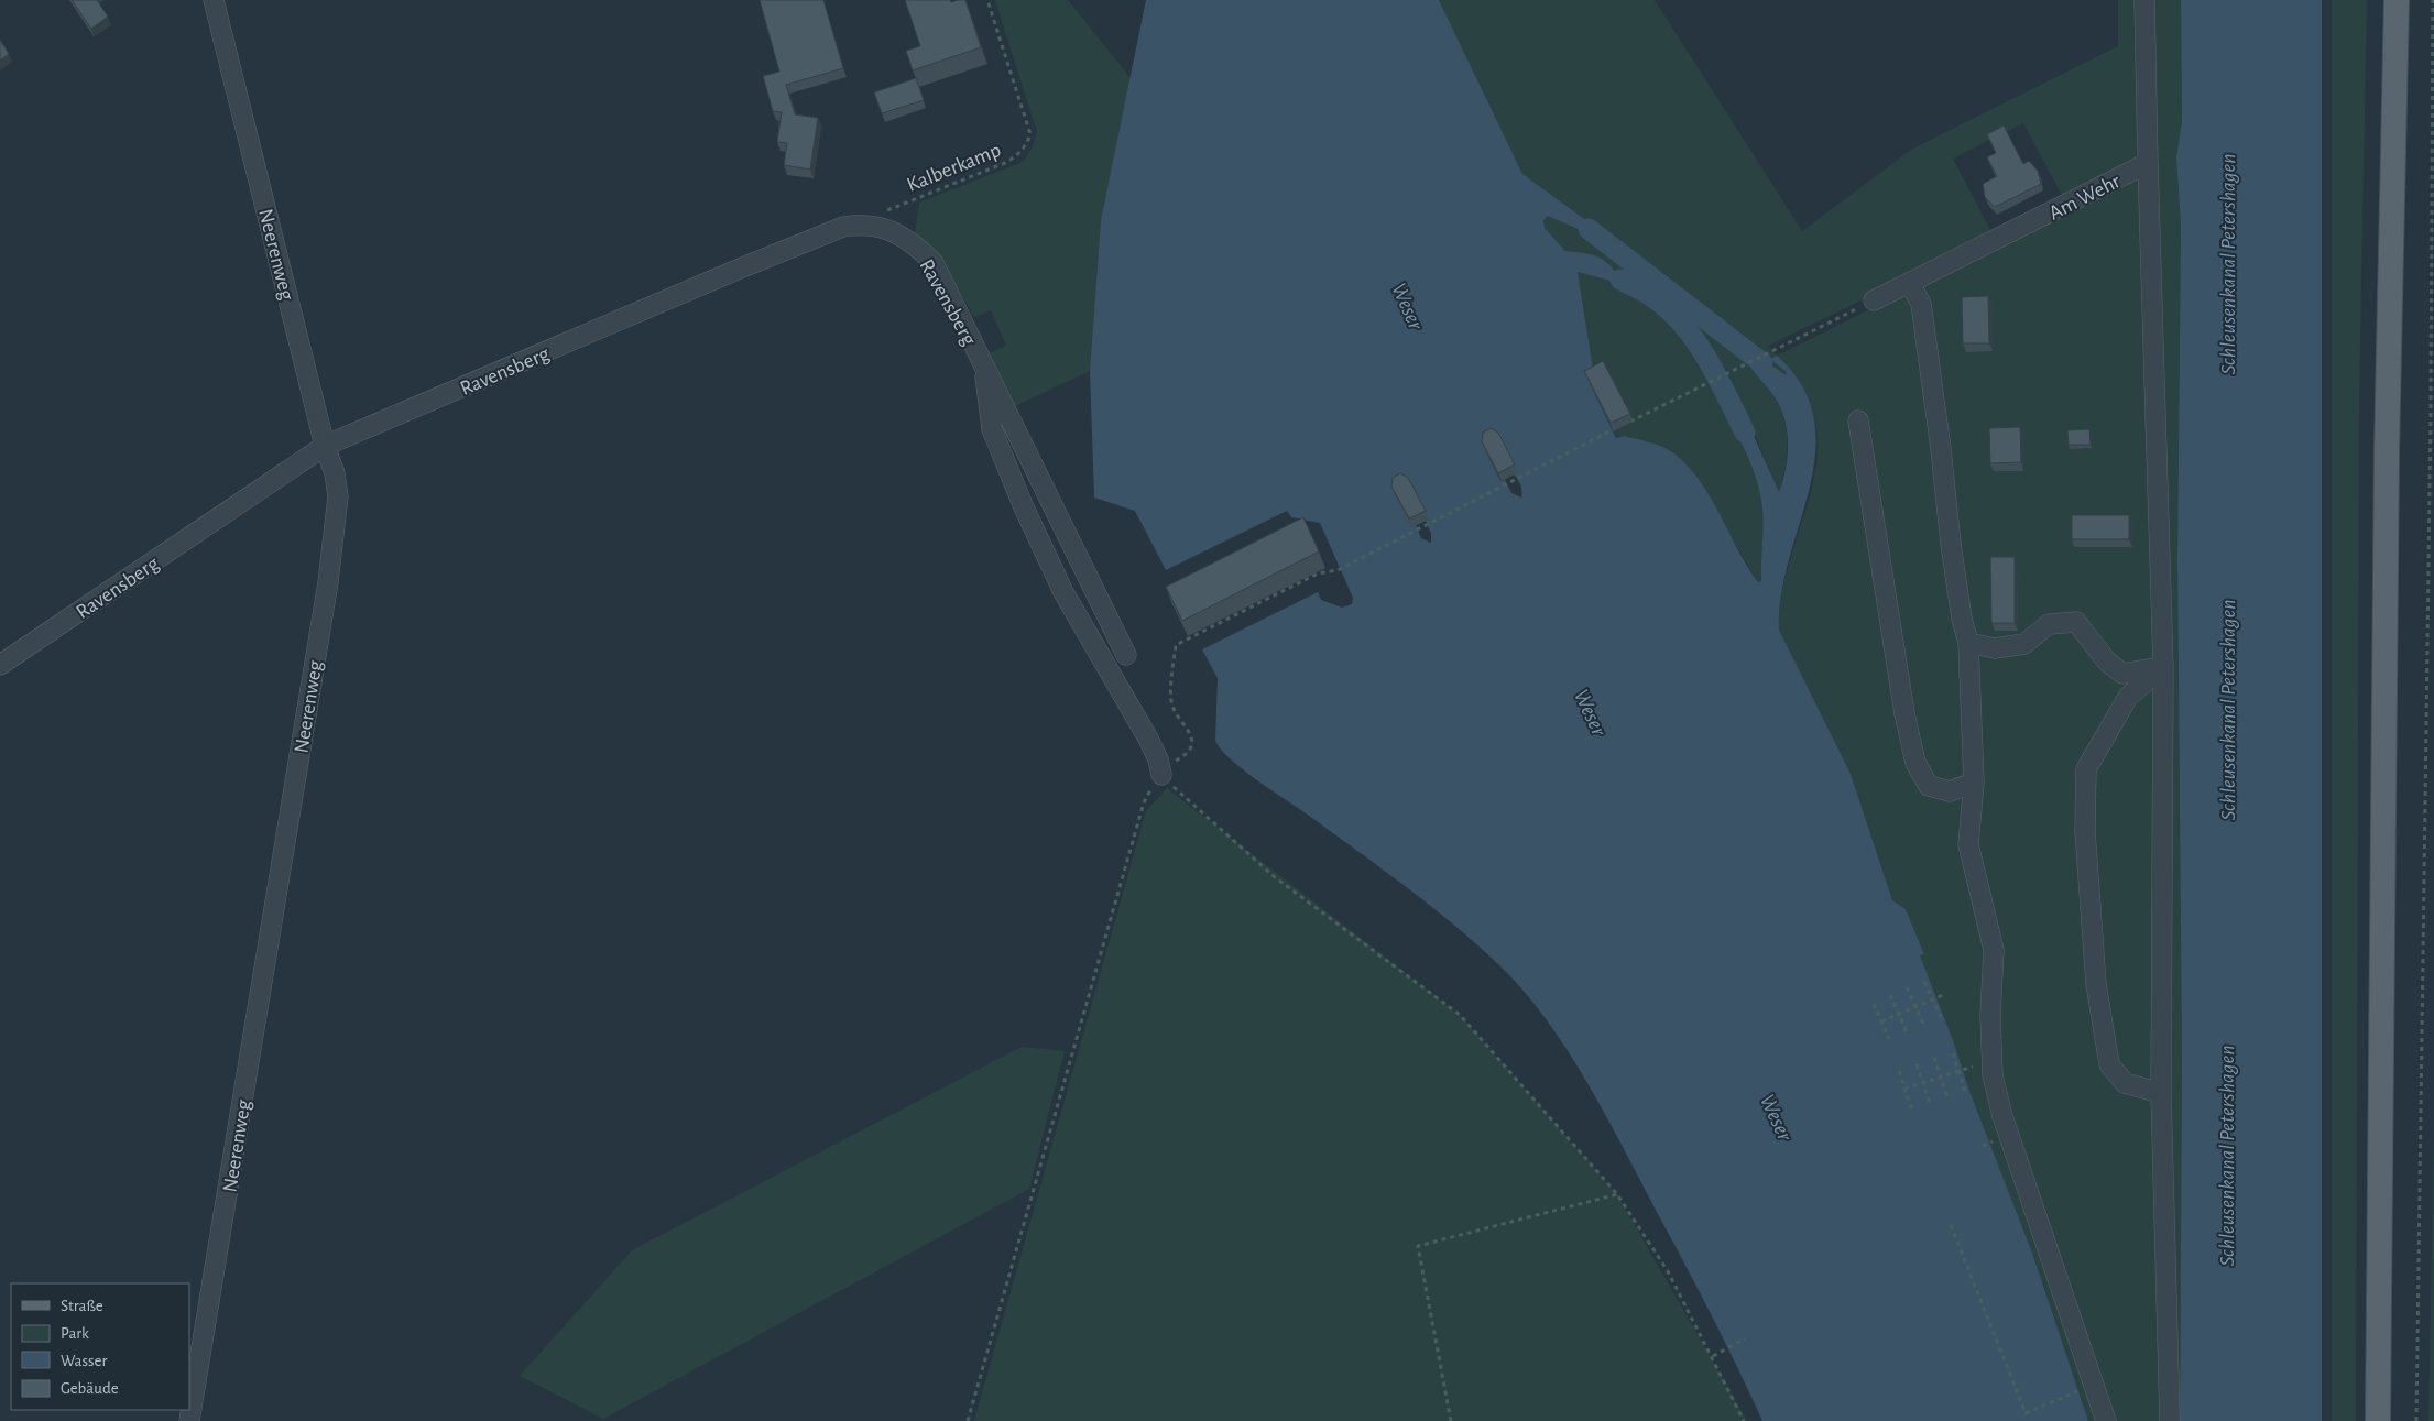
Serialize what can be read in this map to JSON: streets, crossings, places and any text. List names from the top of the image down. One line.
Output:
{"streets":{"street":["Am Wehr","Neerenweg","Ravensberg"],"path":["Kalberkamp"]},"crossings":[["Kalberkamp","Ravensberg"],["Neerenweg","Ravensberg"]],"water":["Schleusenkanal Petershagen","Weser"],"legend":["Straße","Park","Wasser","Gebäude"]}
